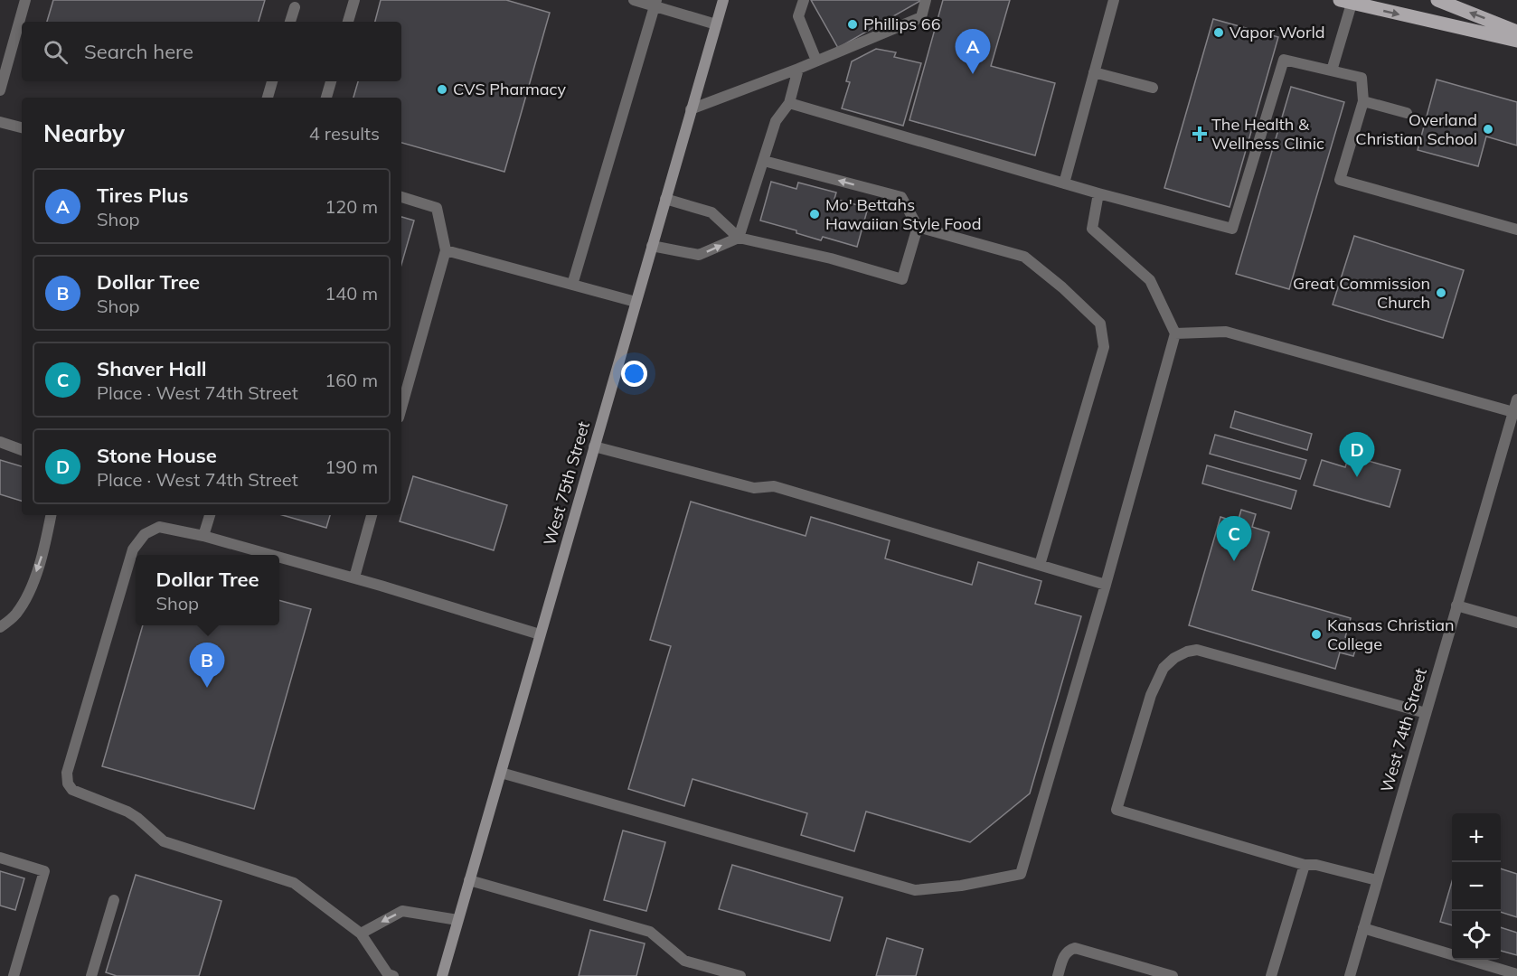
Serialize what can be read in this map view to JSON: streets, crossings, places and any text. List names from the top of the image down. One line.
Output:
{"streets":{"main road":["West 75th Street"],"street":["West 74th Street"]},"places":{"other":["Phillips 66","Vapor World","CVS Pharmacy","Overland Christian School","Mo' Bettahs Hawaiian Style Food","Great Commission Church","Kansas Christian College"],"health":["The Health & Wellness Clinic"]},"page":{"search":"Search here","pins":["A","D","C","B"],"heading":["Nearby","4 results"],"list":[{"mark":"A","name":"Tires Plus","note":"Shop","value":"120 m"},{"mark":"B","name":"Dollar Tree","note":"Shop","value":"140 m"},{"mark":"C","name":"Shaver Hall","note":"Place · West 74th Street","value":"160 m"},{"mark":"D","name":"Stone House","note":"Place · West 74th Street","value":"190 m"}],"popup":["Dollar Tree","Shop"],"map_buttons":["+","−"]}}
